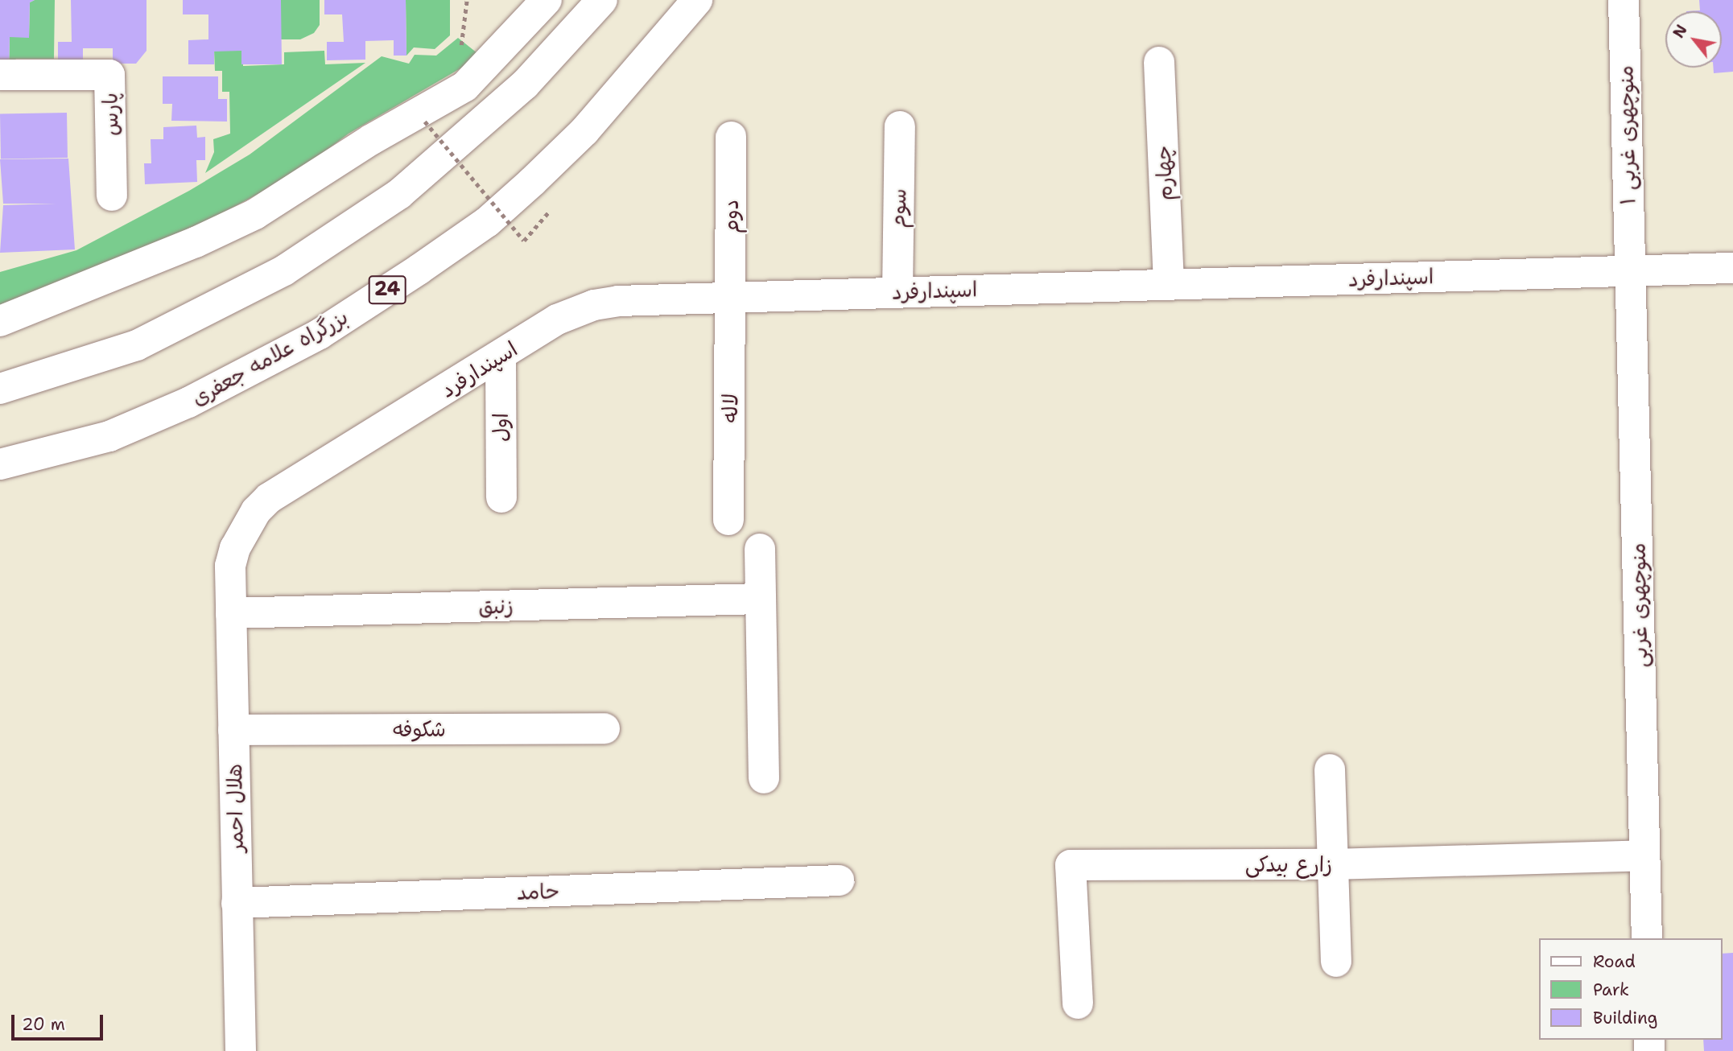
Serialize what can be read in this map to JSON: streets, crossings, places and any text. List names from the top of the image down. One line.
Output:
{"streets":{"main road":["پارس","منوچهری غربی ۱","چهارم","سوم","دوم","اسپندارفرد","24","بزرگراه علامه جعفری","لاله","اول","منوچهری غربی","زنبق","شکوفه","هلال احمر","زارع بیدکی","حامد"]},"crossings":[["منوچهری غربی ۱","اسپندارفرد"],["منوچهری غربی ۱","منوچهری غربی"],["چهارم","اسپندارفرد"],["سوم","اسپندارفرد"],["دوم","اسپندارفرد"],["دوم","لاله"],["اسپندارفرد","لاله"],["اسپندارفرد","اول"],["اسپندارفرد","منوچهری غربی"],["اسپندارفرد","هلال احمر"],["منوچهری غربی","زارع بیدکی"],["زنبق","هلال احمر"],["شکوفه","هلال احمر"],["هلال احمر","حامد"]],"legend":["Road","Park","Building"],"scale_bar":"20 m","north":"top left"}
